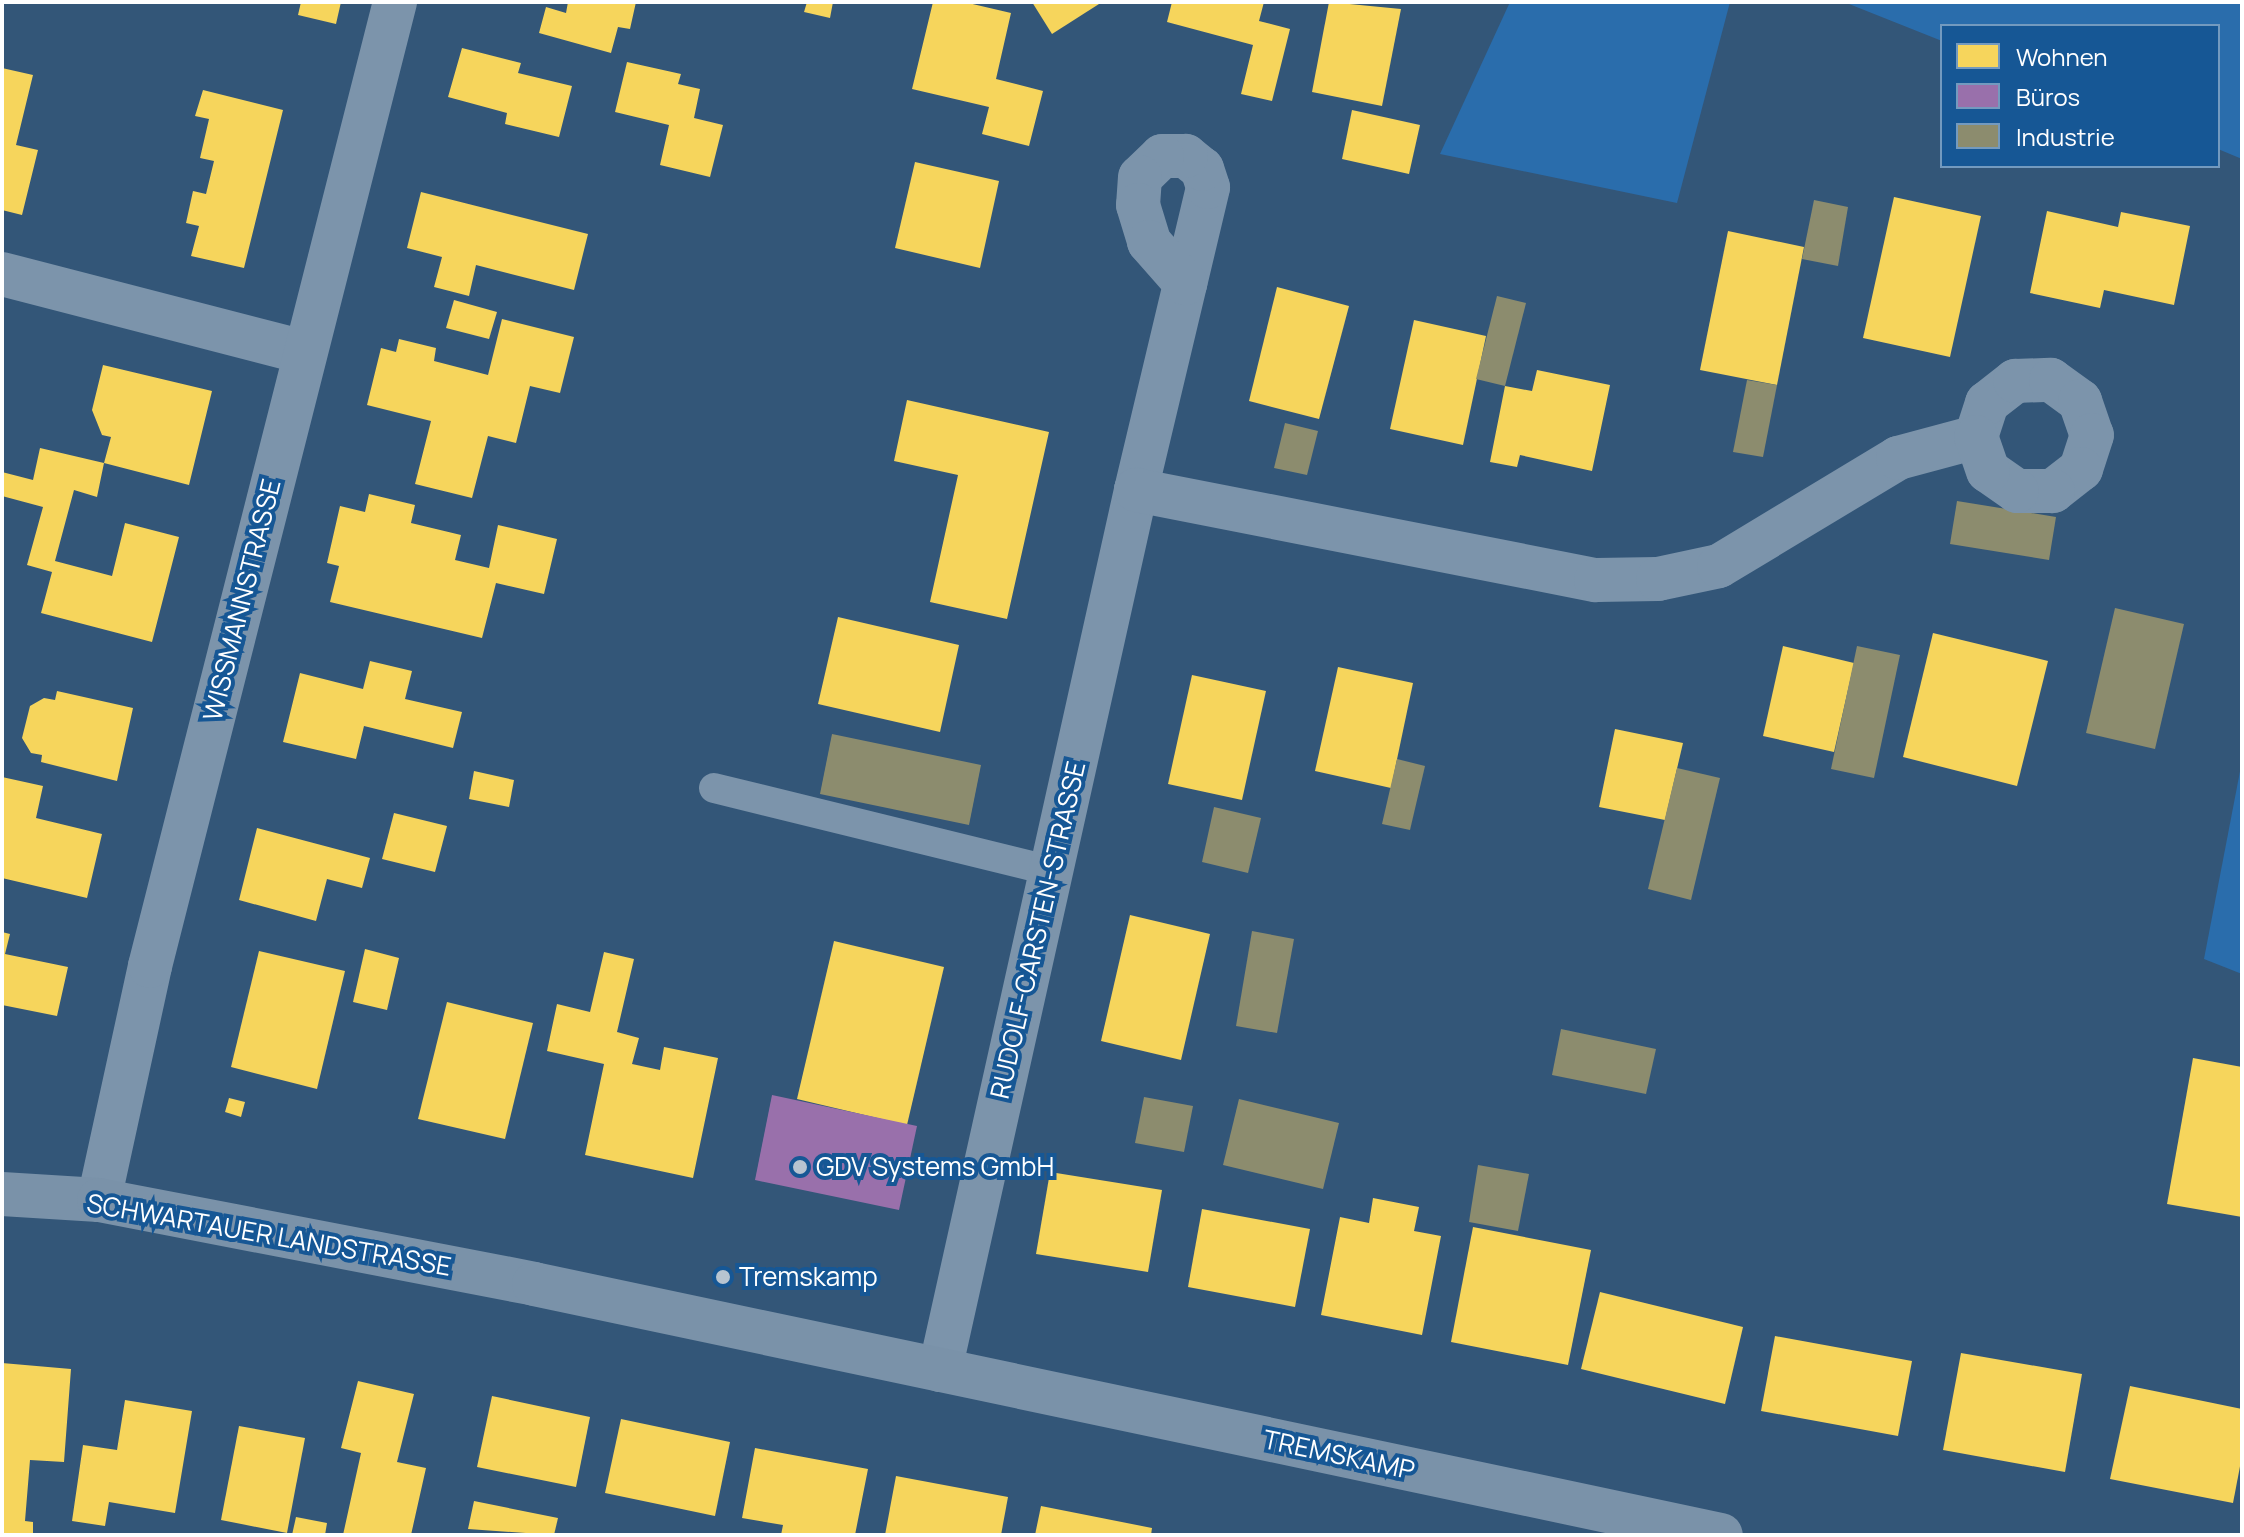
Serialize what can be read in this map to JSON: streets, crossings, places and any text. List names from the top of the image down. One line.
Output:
{"streets":{"main road":["SCHWARTAUER LANDSTRASSE","TREMSKAMP"],"street":["WISSMANNSTRASSE","RUDOLF-CARSTEN-STRASSE"]},"crossings":[["WISSMANNSTRASSE","SCHWARTAUER LANDSTRASSE"],["RUDOLF-CARSTEN-STRASSE","TREMSKAMP"],["SCHWARTAUER LANDSTRASSE","TREMSKAMP"]],"places":["GDV Systems GmbH","Tremskamp"],"legend":["Wohnen","Büros","Industrie"]}
